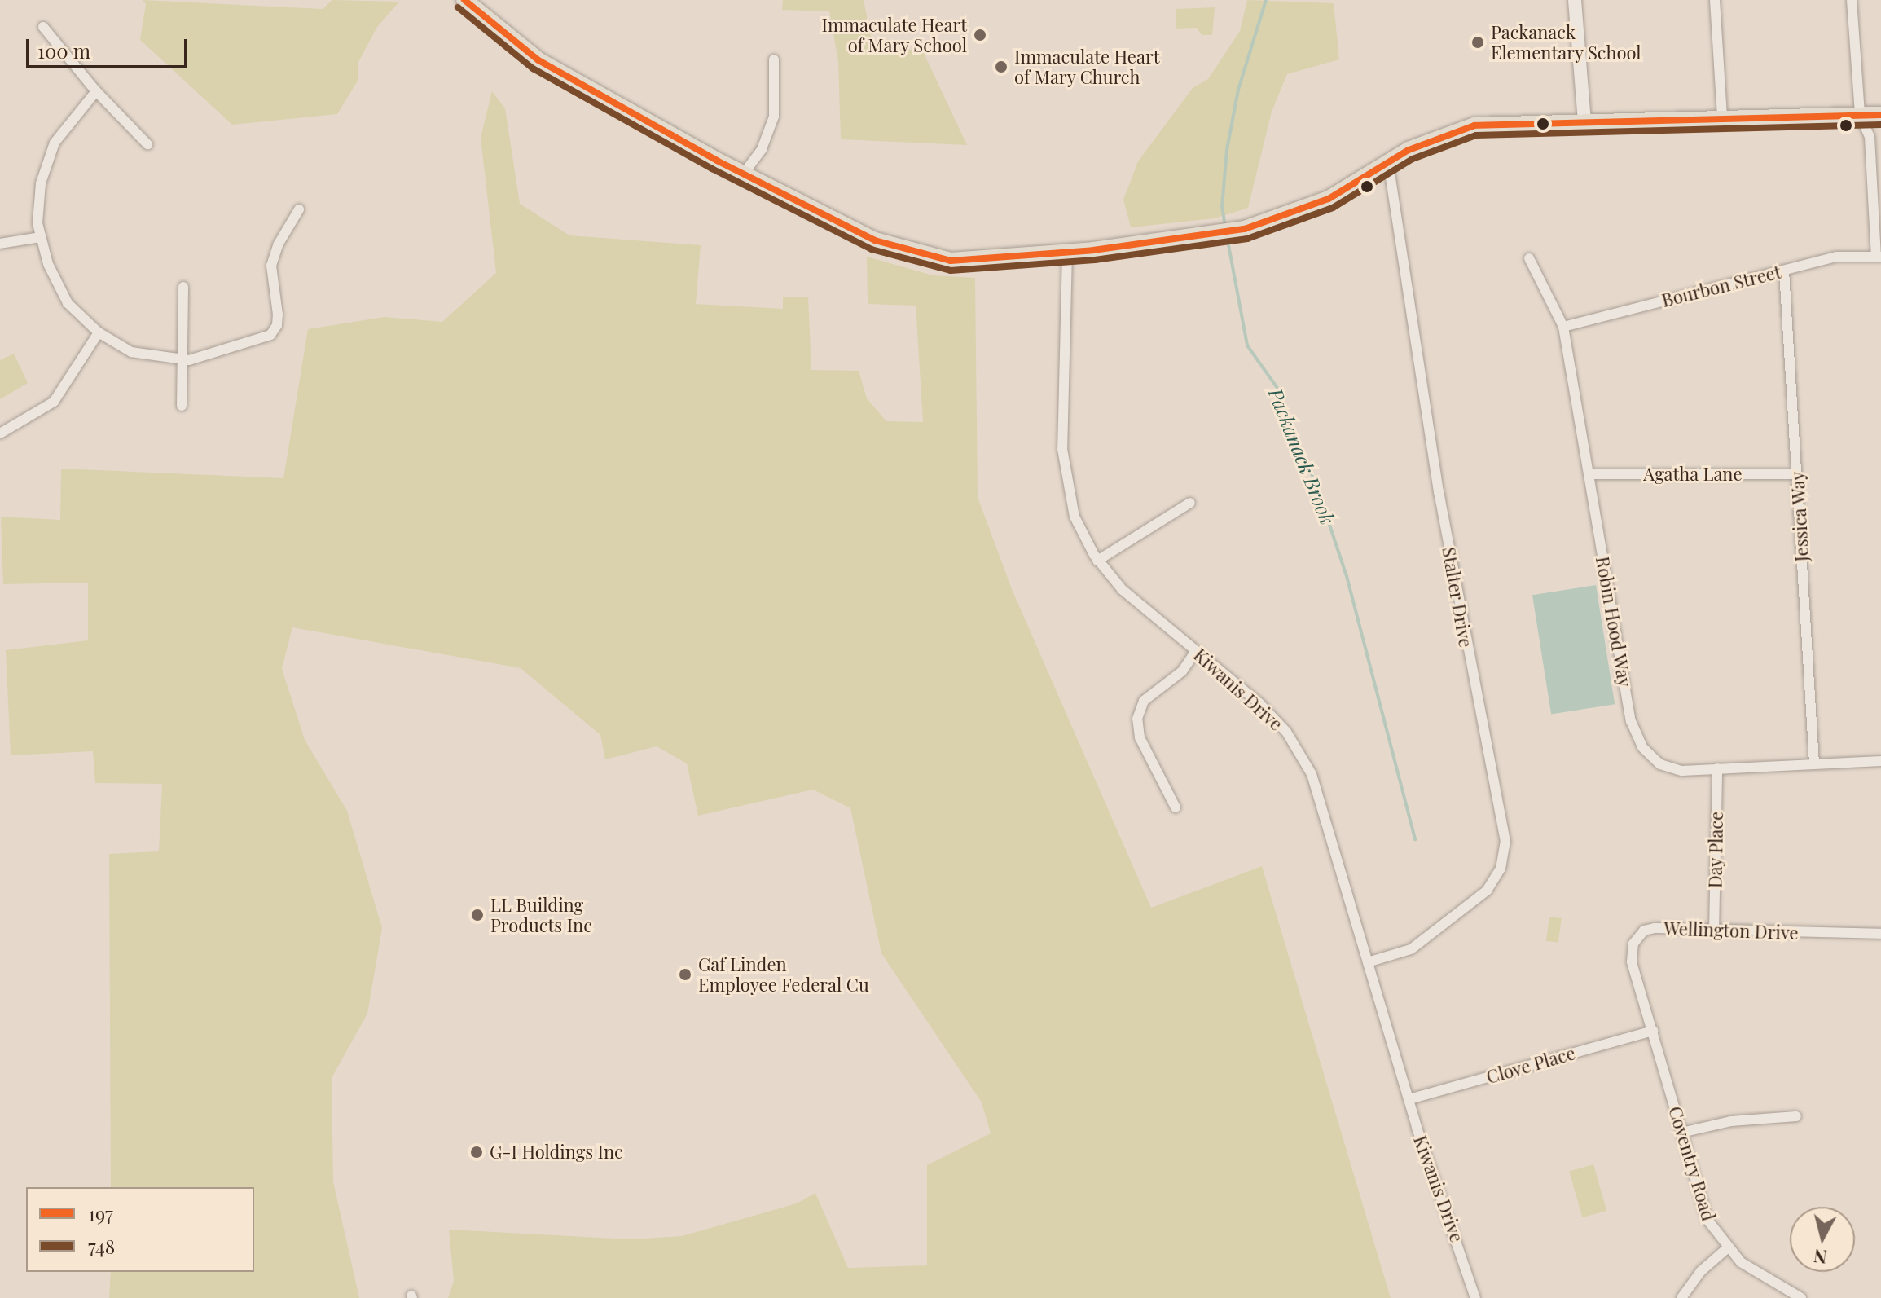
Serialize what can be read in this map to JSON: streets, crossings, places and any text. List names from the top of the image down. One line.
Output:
{"streets":{"street":["Bourbon Street","Agatha Lane","Jessica Way","Stalter Drive","Robin Hood Way","Kiwanis Drive","Day Place","Wellington Drive","Clove Place","Coventry Road"]},"crossings":[["Bourbon Street","Jessica Way"],["Bourbon Street","Robin Hood Way"],["Agatha Lane","Jessica Way"],["Agatha Lane","Robin Hood Way"],["Jessica Way","Robin Hood Way"],["Stalter Drive","Kiwanis Drive"],["Robin Hood Way","Day Place"],["Kiwanis Drive","Clove Place"],["Day Place","Wellington Drive"],["Wellington Drive","Coventry Road"],["Clove Place","Coventry Road"]],"water":["Packanack Brook"],"places":["Immaculate Heart of Mary School","Packanack Elementary School","Immaculate Heart of Mary Church","LL Building Products Inc","Gaf Linden Employee Federal Cu","G-I Holdings Inc"],"lines":["transit line 197","transit line 748"],"legend":["197","748"],"scale_bar":"100 m","north":"bottom"}
